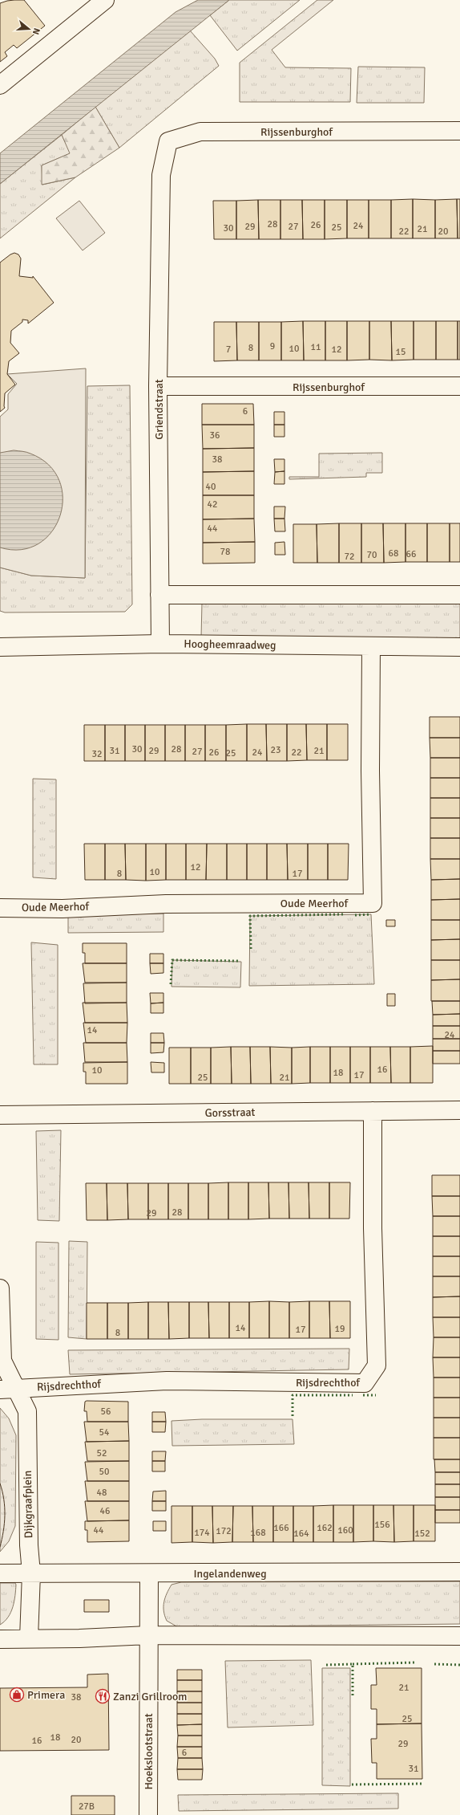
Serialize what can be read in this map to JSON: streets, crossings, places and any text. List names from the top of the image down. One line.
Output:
{"streets":{"street":["Rijssenburghof","Griendstraat","Hoogheemraadweg","Oude Meerhof","Gorsstraat","Rijsdrechthof","Dijkgraafplein","Ingelandenweg","Hoekslootstraat"]},"crossings":[["Rijssenburghof","Griendstraat"],["Griendstraat","Hoogheemraadweg"],["Hoogheemraadweg","Oude Meerhof"],["Gorsstraat","Rijsdrechthof"],["Rijsdrechthof","Dijkgraafplein"],["Dijkgraafplein","Ingelandenweg"],["Ingelandenweg","Hoekslootstraat"]],"places":{"shop":["Primera"],"restaurant":["Zanzi Grillroom"]},"house_numbers":["28","26","24","29","27","25","30","21","22","20","9","11","8","10","7","12","15","6","36","38","40","42","44","78","68","66","70","72","30","28","23","31","29","21","27","26","24","22","25","32","12","10","8","17","14","24","16","10","18","17","25","21","28","29","14","19","17","8","56","54","52","50","48","46","156","166","162","44","160","172","174","168","164","152","21","38","25","18","20","16","29","6","31","27B"],"north":"right"}
